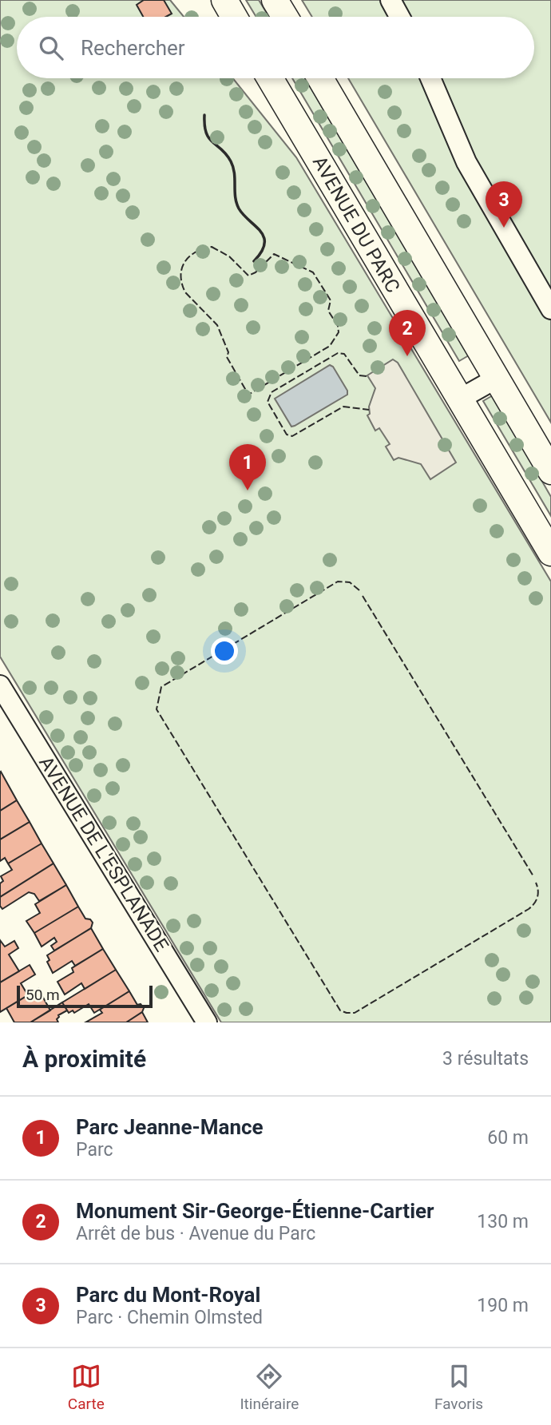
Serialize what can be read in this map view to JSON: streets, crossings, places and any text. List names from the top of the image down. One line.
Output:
{"streets":{"main road":["AVENUE DU PARC"],"street":["AVENUE DE L'ESPLANADE"]},"scale_bar":"50 m","page":{"search":"Rechercher","pins":["3","2","1"],"scale":"50 m","heading":["À proximité","3 résultats"],"list":[{"mark":"1","name":"Parc Jeanne-Mance","note":"Parc","value":"60 m"},{"mark":"2","name":"Monument Sir-George-Étienne-Cartier","note":"Arrêt de bus · Avenue du Parc","value":"130 m"},{"mark":"3","name":"Parc du Mont-Royal","note":"Parc · Chemin Olmsted","value":"190 m"}],"nav":["Carte","Itinéraire","Favoris"]}}
